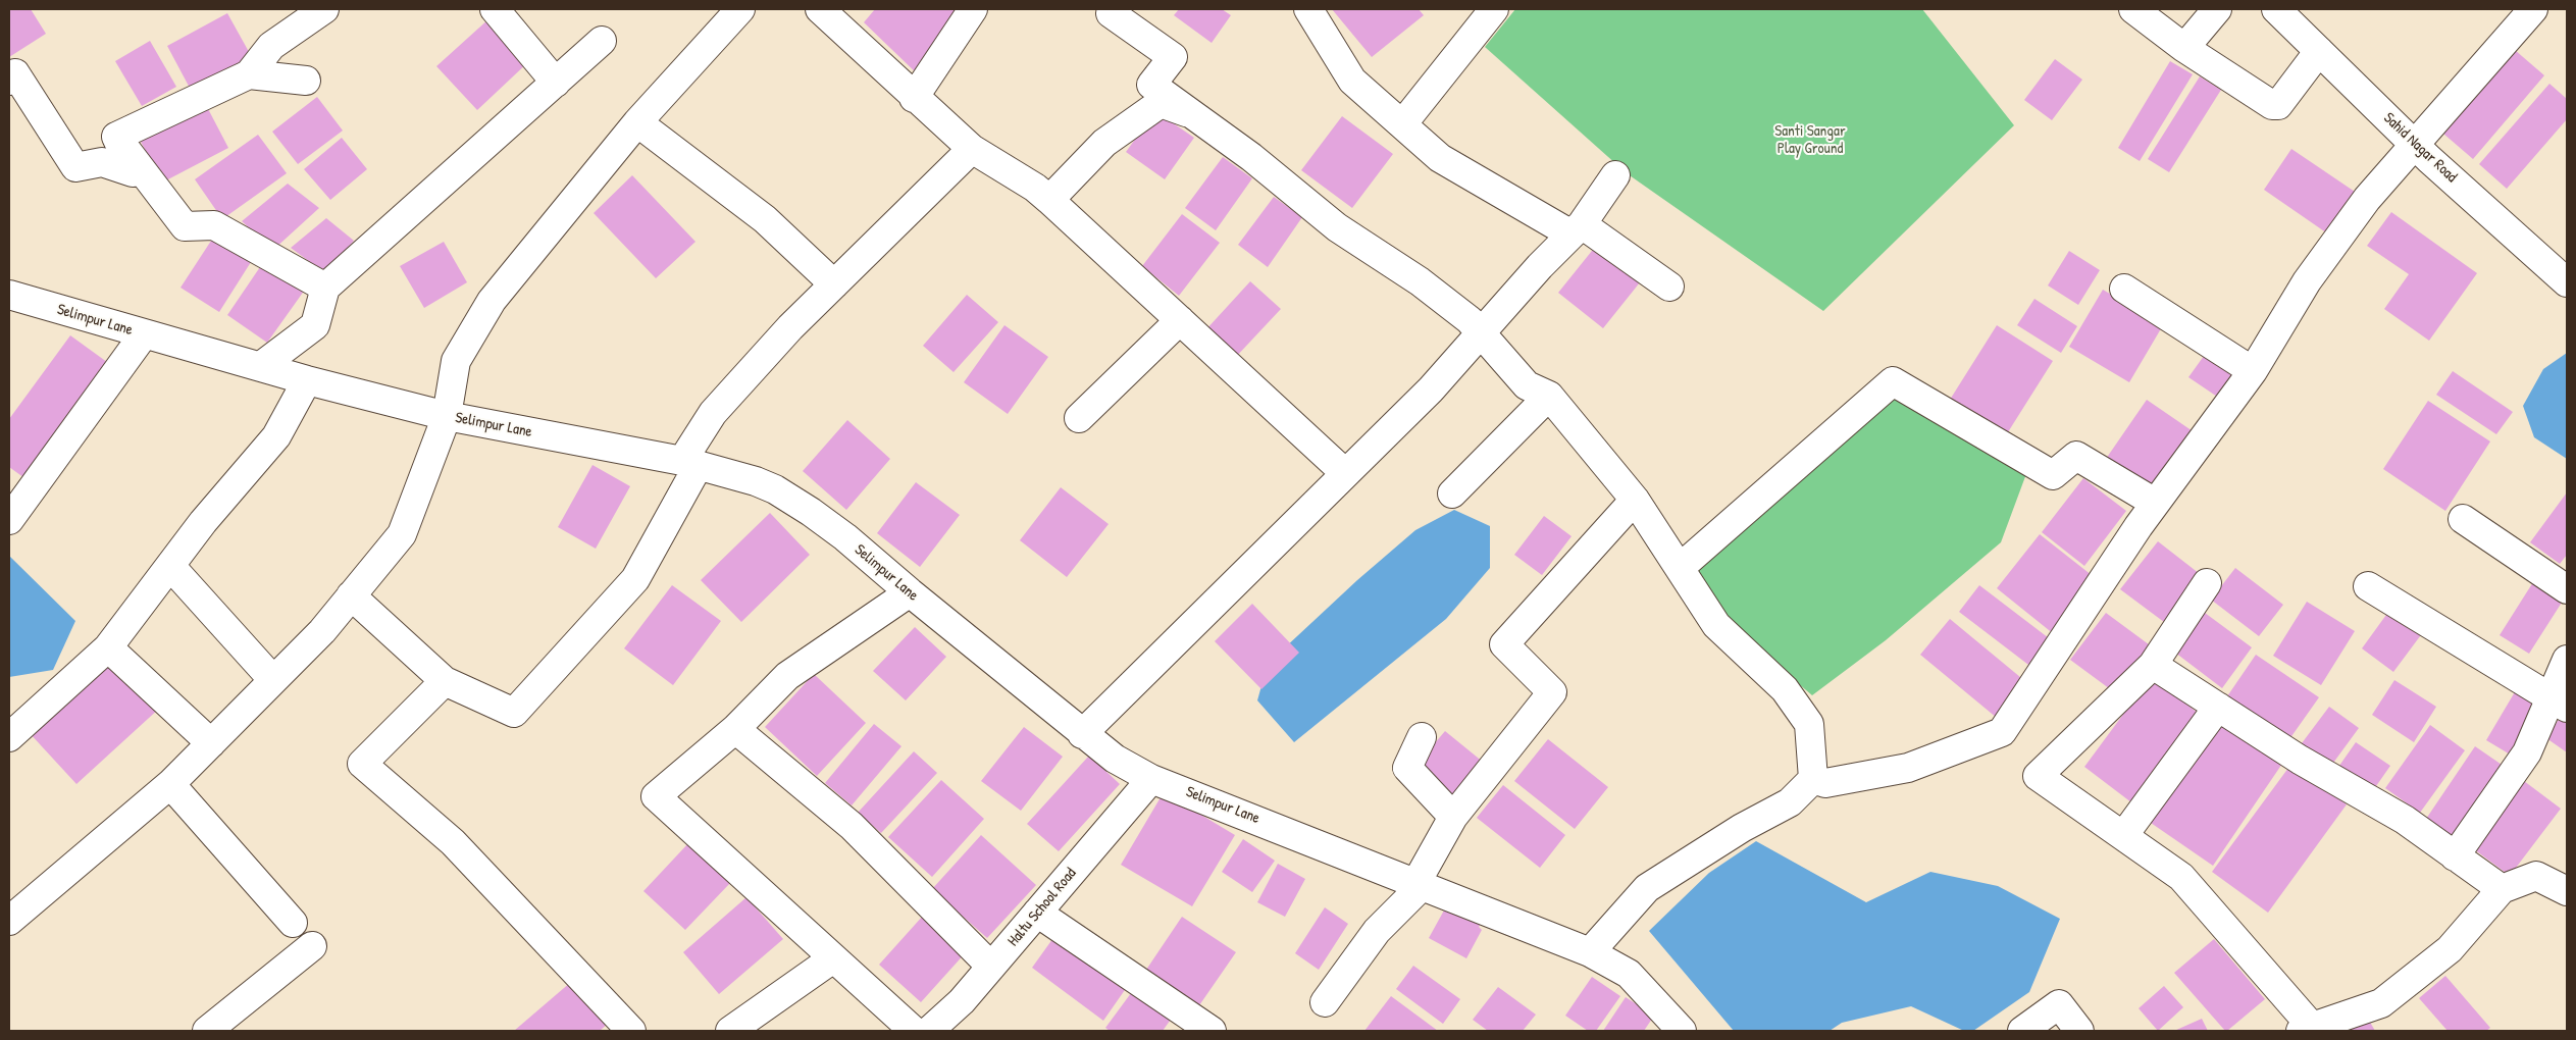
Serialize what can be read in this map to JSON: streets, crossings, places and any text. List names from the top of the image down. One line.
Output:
{"streets":{"street":["Sahid Nagar Road","Selimpur Lane","Haltu School Road"]},"crossings":[["Selimpur Lane","Haltu School Road"]],"parks":["Santi Sangar Play Ground"]}
